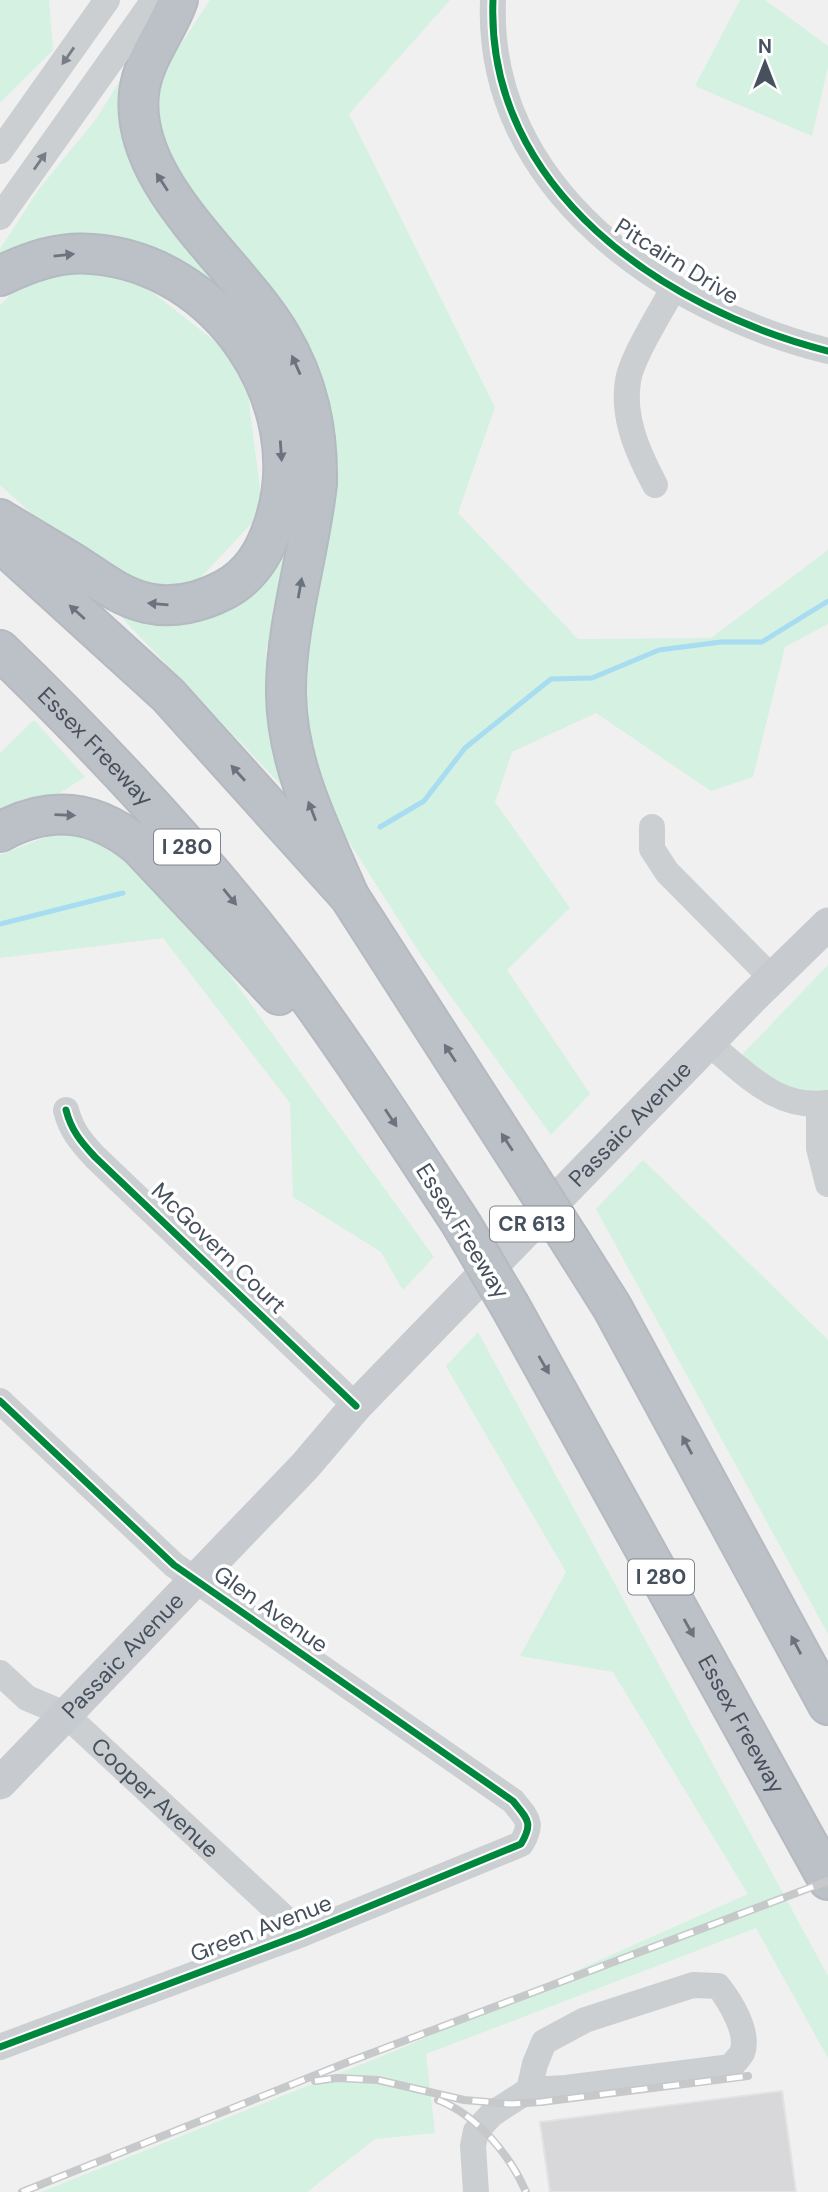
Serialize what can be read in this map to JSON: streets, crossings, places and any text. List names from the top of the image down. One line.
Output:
{"streets":{"highway":["Essex Freeway","I 280"],"main road":["Passaic Avenue","CR 613"],"street":["Pitcairn Drive","McGovern Court","Glen Avenue","Cooper Avenue","Green Avenue"]},"crossings":[["Passaic Avenue","McGovern Court"],["Passaic Avenue","Glen Avenue"],["Passaic Avenue","Cooper Avenue"],["Glen Avenue","Green Avenue"],["Cooper Avenue","Green Avenue"]],"north":"top"}
